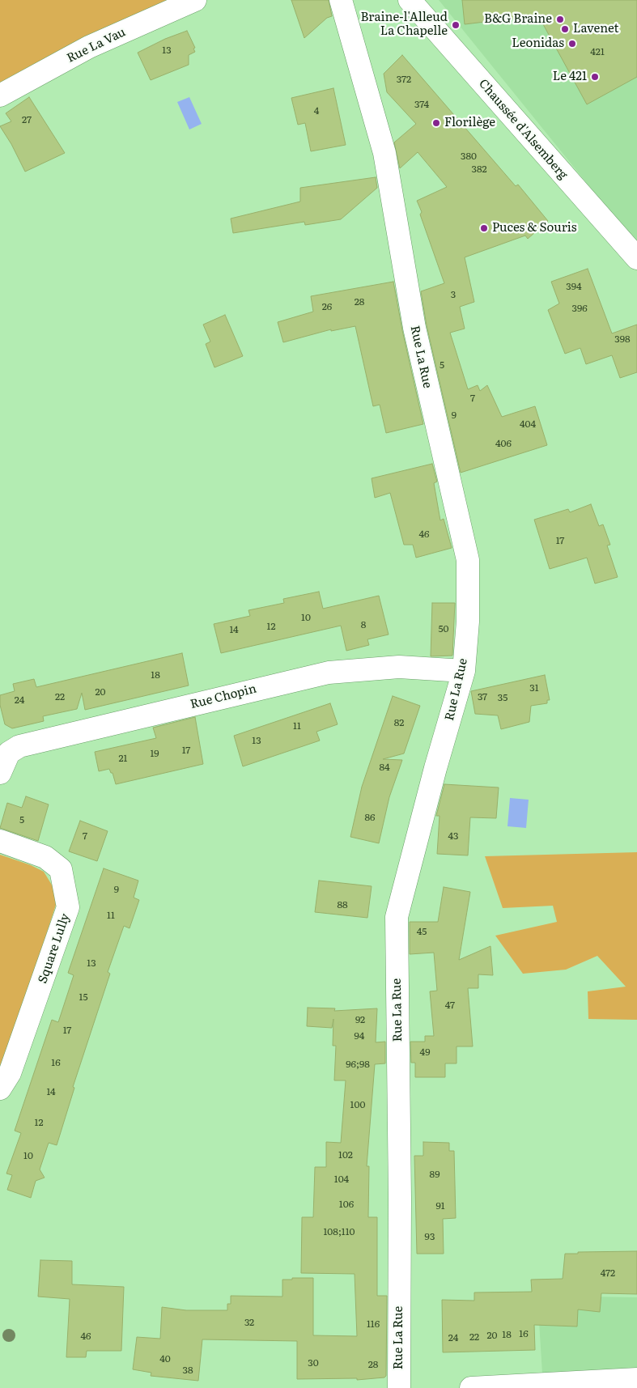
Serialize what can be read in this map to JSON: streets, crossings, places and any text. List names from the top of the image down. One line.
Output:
{"streets":{"street":["Rue La Vau","Chaussée d'Alsemberg","Rue La Rue","Rue Chopin","Square Lully"]},"crossings":[["Rue La Rue","Rue Chopin"]],"places":["B&G Braine","Braine-l'Alleud La Chapelle","Lavenet","Leonidas","Le 421","Florilège","Puces & Souris"],"house_numbers":["13","421","372","374","4","27","380","382","394","3","28","26","396","398","5","7","9","404","406","46","17","10","8","12","50","14","18","31","20","22","37","35","24","82","11","13","17","19","21","84","86","5","7","43","9","88","11","45","13","15","47","92","17","94","49","16","96;98","14","100","12","102","10","89","104","106","91","108;110","93","472","32","116","16","18","20","46","22","24","40","30","28","38"]}
